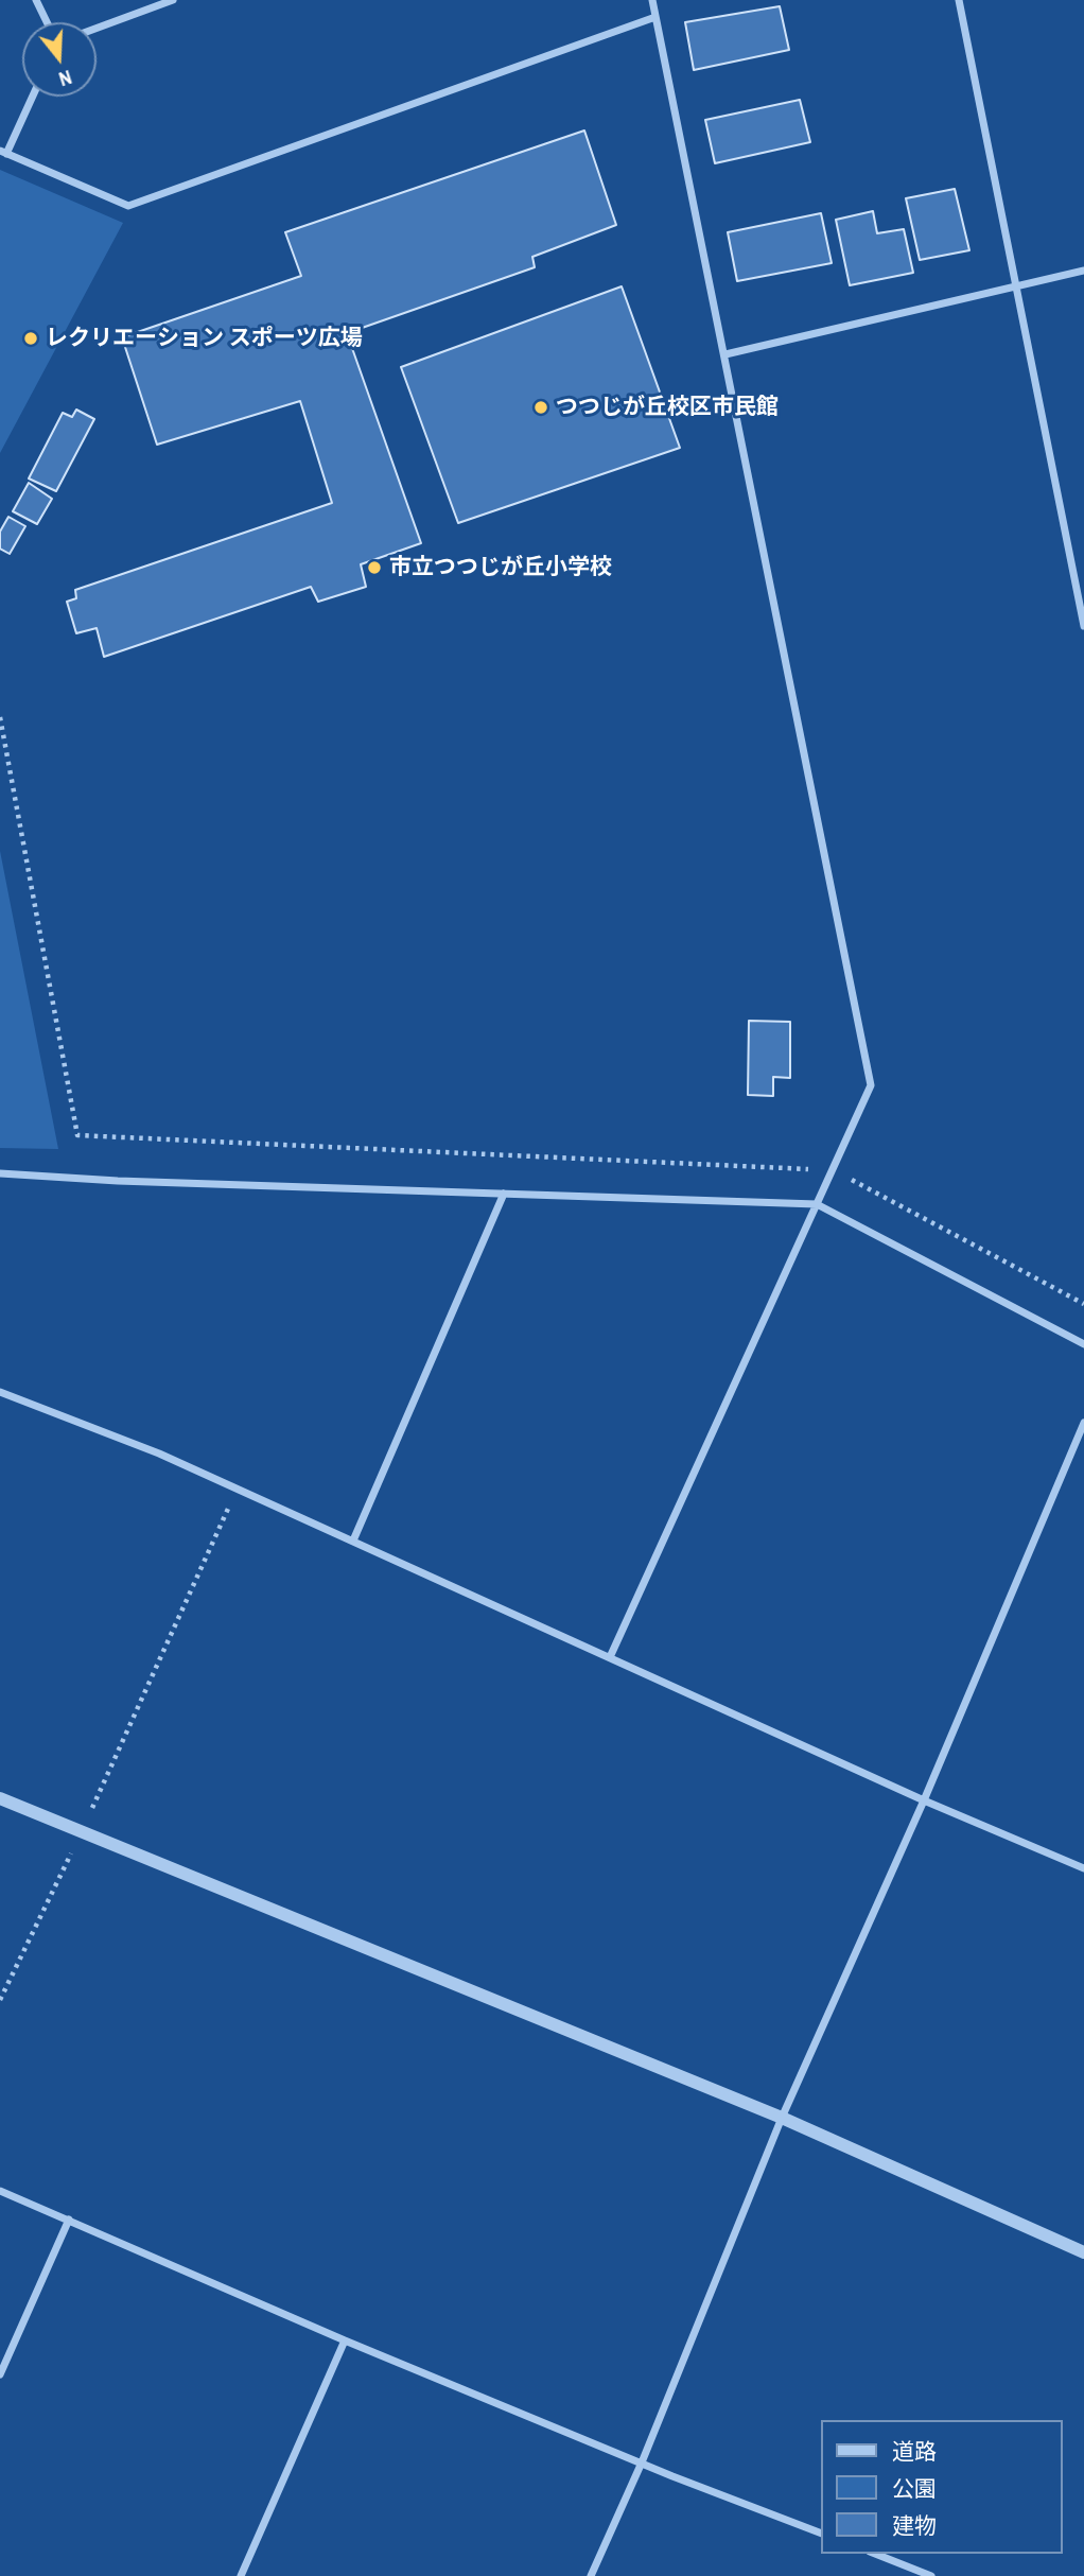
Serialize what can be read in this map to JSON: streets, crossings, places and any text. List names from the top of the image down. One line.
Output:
{"places":["レクリエーション スポーツ広場","つつじが丘校区市民館","市立つつじが丘小学校"],"legend":["道路","公園","建物"],"north":"bottom"}
